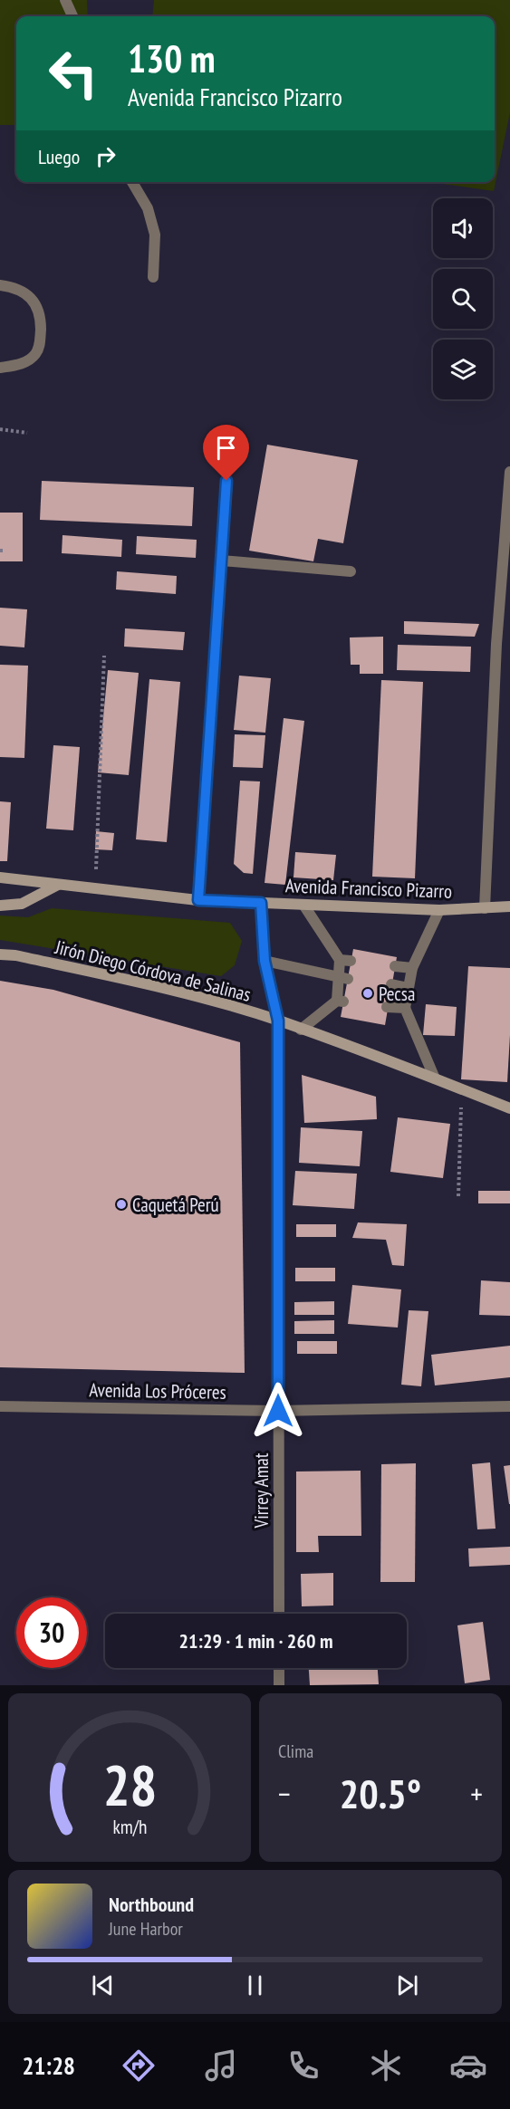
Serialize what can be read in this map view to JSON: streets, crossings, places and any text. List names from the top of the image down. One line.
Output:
{"streets":{"main road":["Avenida Francisco Pizarro","Jirón Diego Córdova de Salinas"],"street":["Avenida Los Próceres","Virrey Amat"]},"crossings":[["Avenida Francisco Pizarro","Virrey Amat"],["Jirón Diego Córdova de Salinas","Virrey Amat"],["Avenida Los Próceres","Virrey Amat"]],"places":["Pecsa","Caquetá Perú"],"page":{"turn":["130 m","Avenida Francisco Pizarro"],"then":"Luego","limit":"30","trip":"21:29 · 1 min · 260 m","tile":"Clima","heat":["−","20.5°","+"],"song":["Northbound","June Harbor"],"tabs":"21:28","gauge":["28","km/h"]}}
